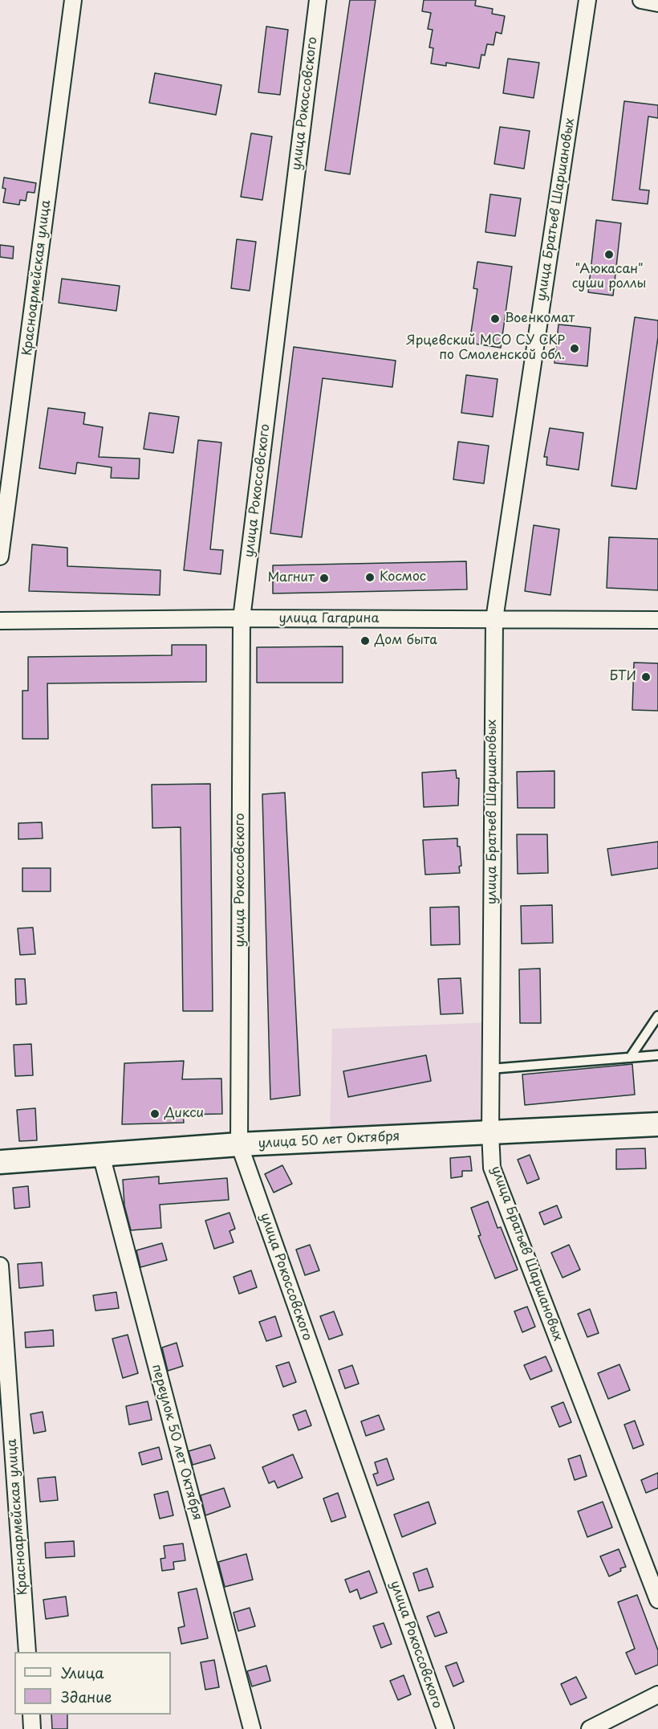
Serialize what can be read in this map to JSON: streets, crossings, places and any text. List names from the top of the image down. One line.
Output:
{"streets":{"street":["улица Рокоссовского","улица Братьев Шаршановых","Красноармейская улица","улица Гагарина","улица 50 лет Октября","переулок 50 лет Октября"]},"crossings":[["улица Рокоссовского","улица Гагарина"],["улица Рокоссовского","улица 50 лет Октября"],["улица Братьев Шаршановых","улица Гагарина"],["улица Братьев Шаршановых","улица 50 лет Октября"],["улица 50 лет Октября","переулок 50 лет Октября"]],"places":["\"Аюкасан\" суши роллы","Военкомат","Ярцевский МСО СУ СКР по Смоленской обл.","Космос","Магнит","Дом быта","БТИ","Дикси"],"legend":["Улица","Здание"]}
